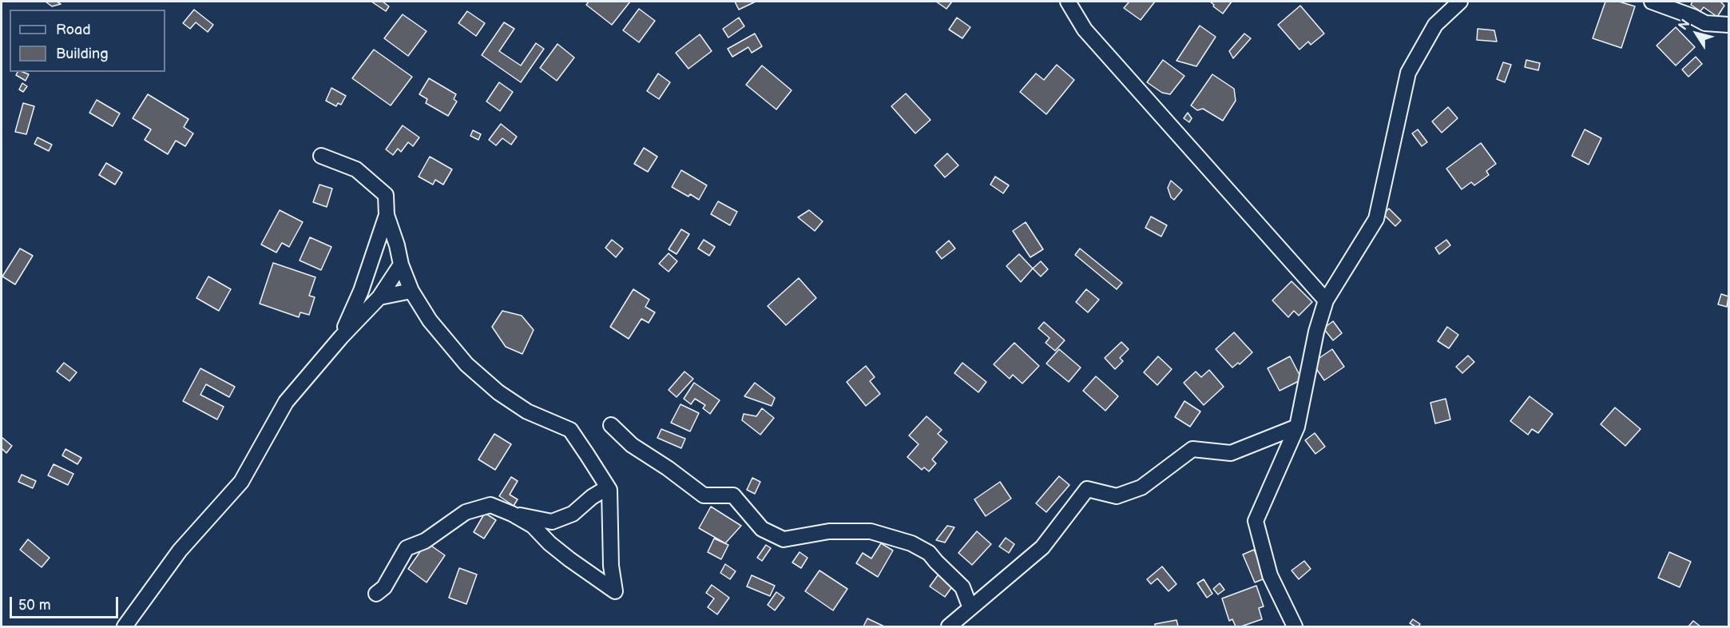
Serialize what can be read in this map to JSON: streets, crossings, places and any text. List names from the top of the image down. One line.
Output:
{"legend":["Road","Building"],"scale_bar":"50 m","north":"top left"}
